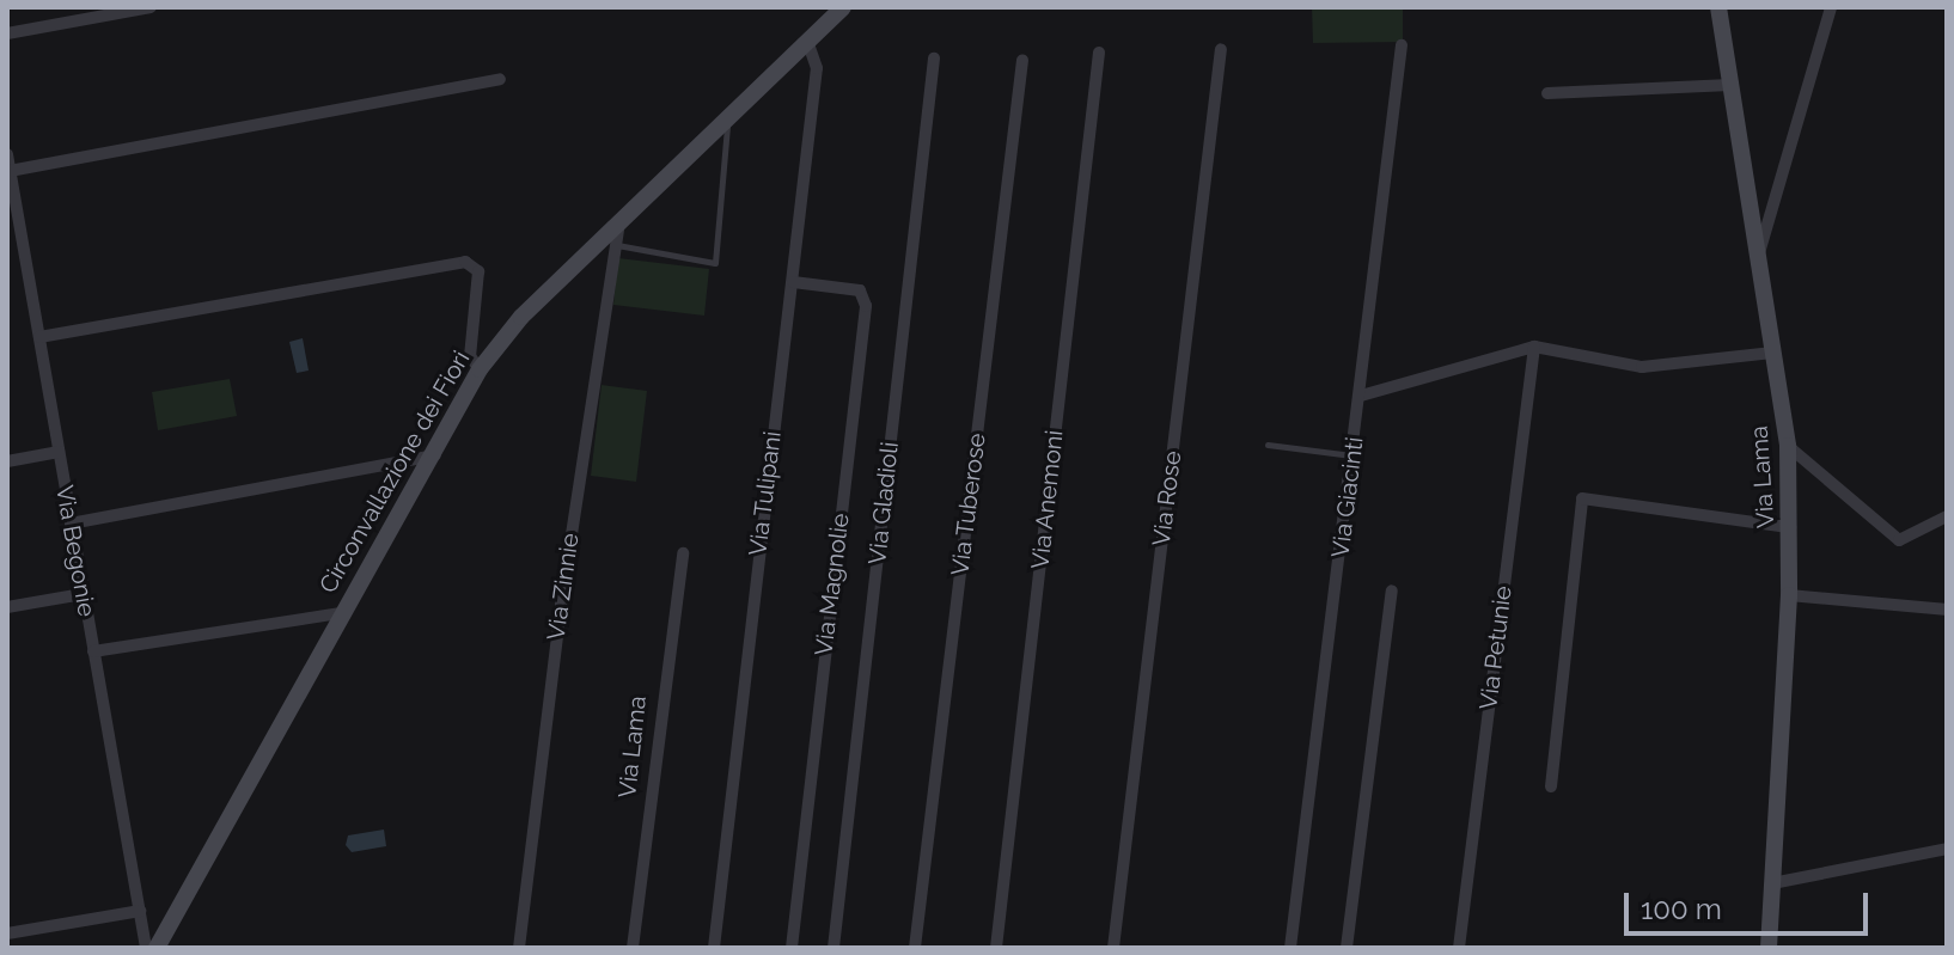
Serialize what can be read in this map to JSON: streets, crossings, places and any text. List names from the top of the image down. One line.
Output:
{"streets":{"street":["Circonvallazione dei Fiori","Via Lama","Via Tulipani","Via Giacinti","Via Rose","Via Anemoni","Via Gladioli","Via Tuberose","Via Begonie","Via Magnolie","Via Zinnie","Via Petunie"]},"crossings":[["Circonvallazione dei Fiori","Via Tulipani"],["Circonvallazione dei Fiori","Via Zinnie"],["Via Tulipani","Via Magnolie"]],"scale_bar":"100 m"}
